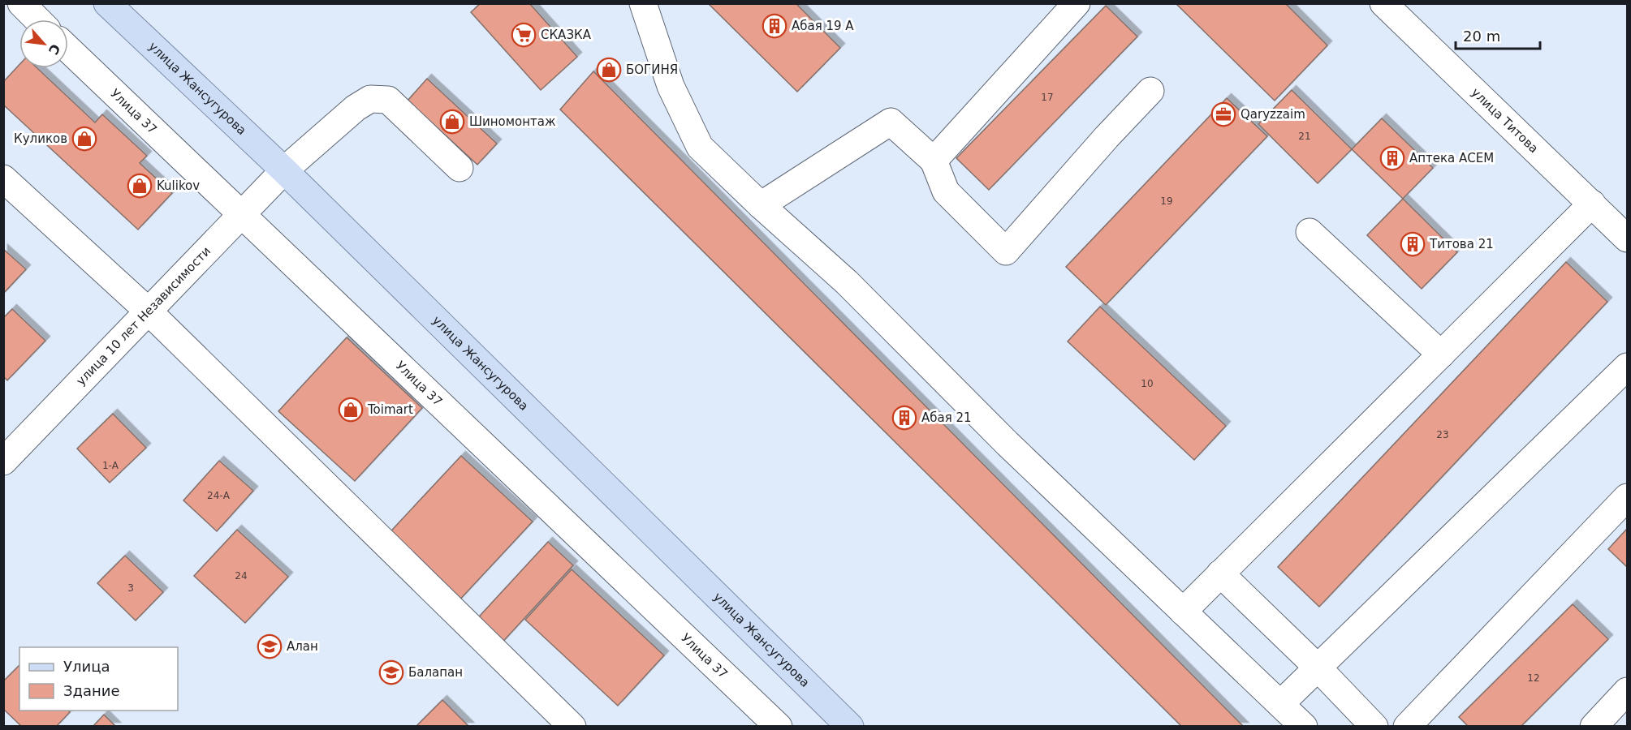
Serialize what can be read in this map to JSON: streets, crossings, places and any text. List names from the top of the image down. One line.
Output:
{"streets":{"main road":["улица Жансугурова"],"street":["Улица 37","улица Титова","улица 10 лет Независимости"]},"crossings":[["улица Жансугурова","улица 10 лет Независимости"]],"places":{"building":["Абая 19 А","Аптека АСЕМ","Титова 21","Абая 21"],"supermarket":["СКАЗКА"],"shop":["БОГИНЯ","Шиномонтаж","Куликов","Kulikov","Toimart"],"office":["Qaryzzaim"],"school or university":["Алан","Балапан"]},"house_numbers":["17","21","19","10","23","1-А","24-А","24","3","12"],"legend":["Улица","Здание"],"scale_bar":"20 m","north":"bottom right"}
